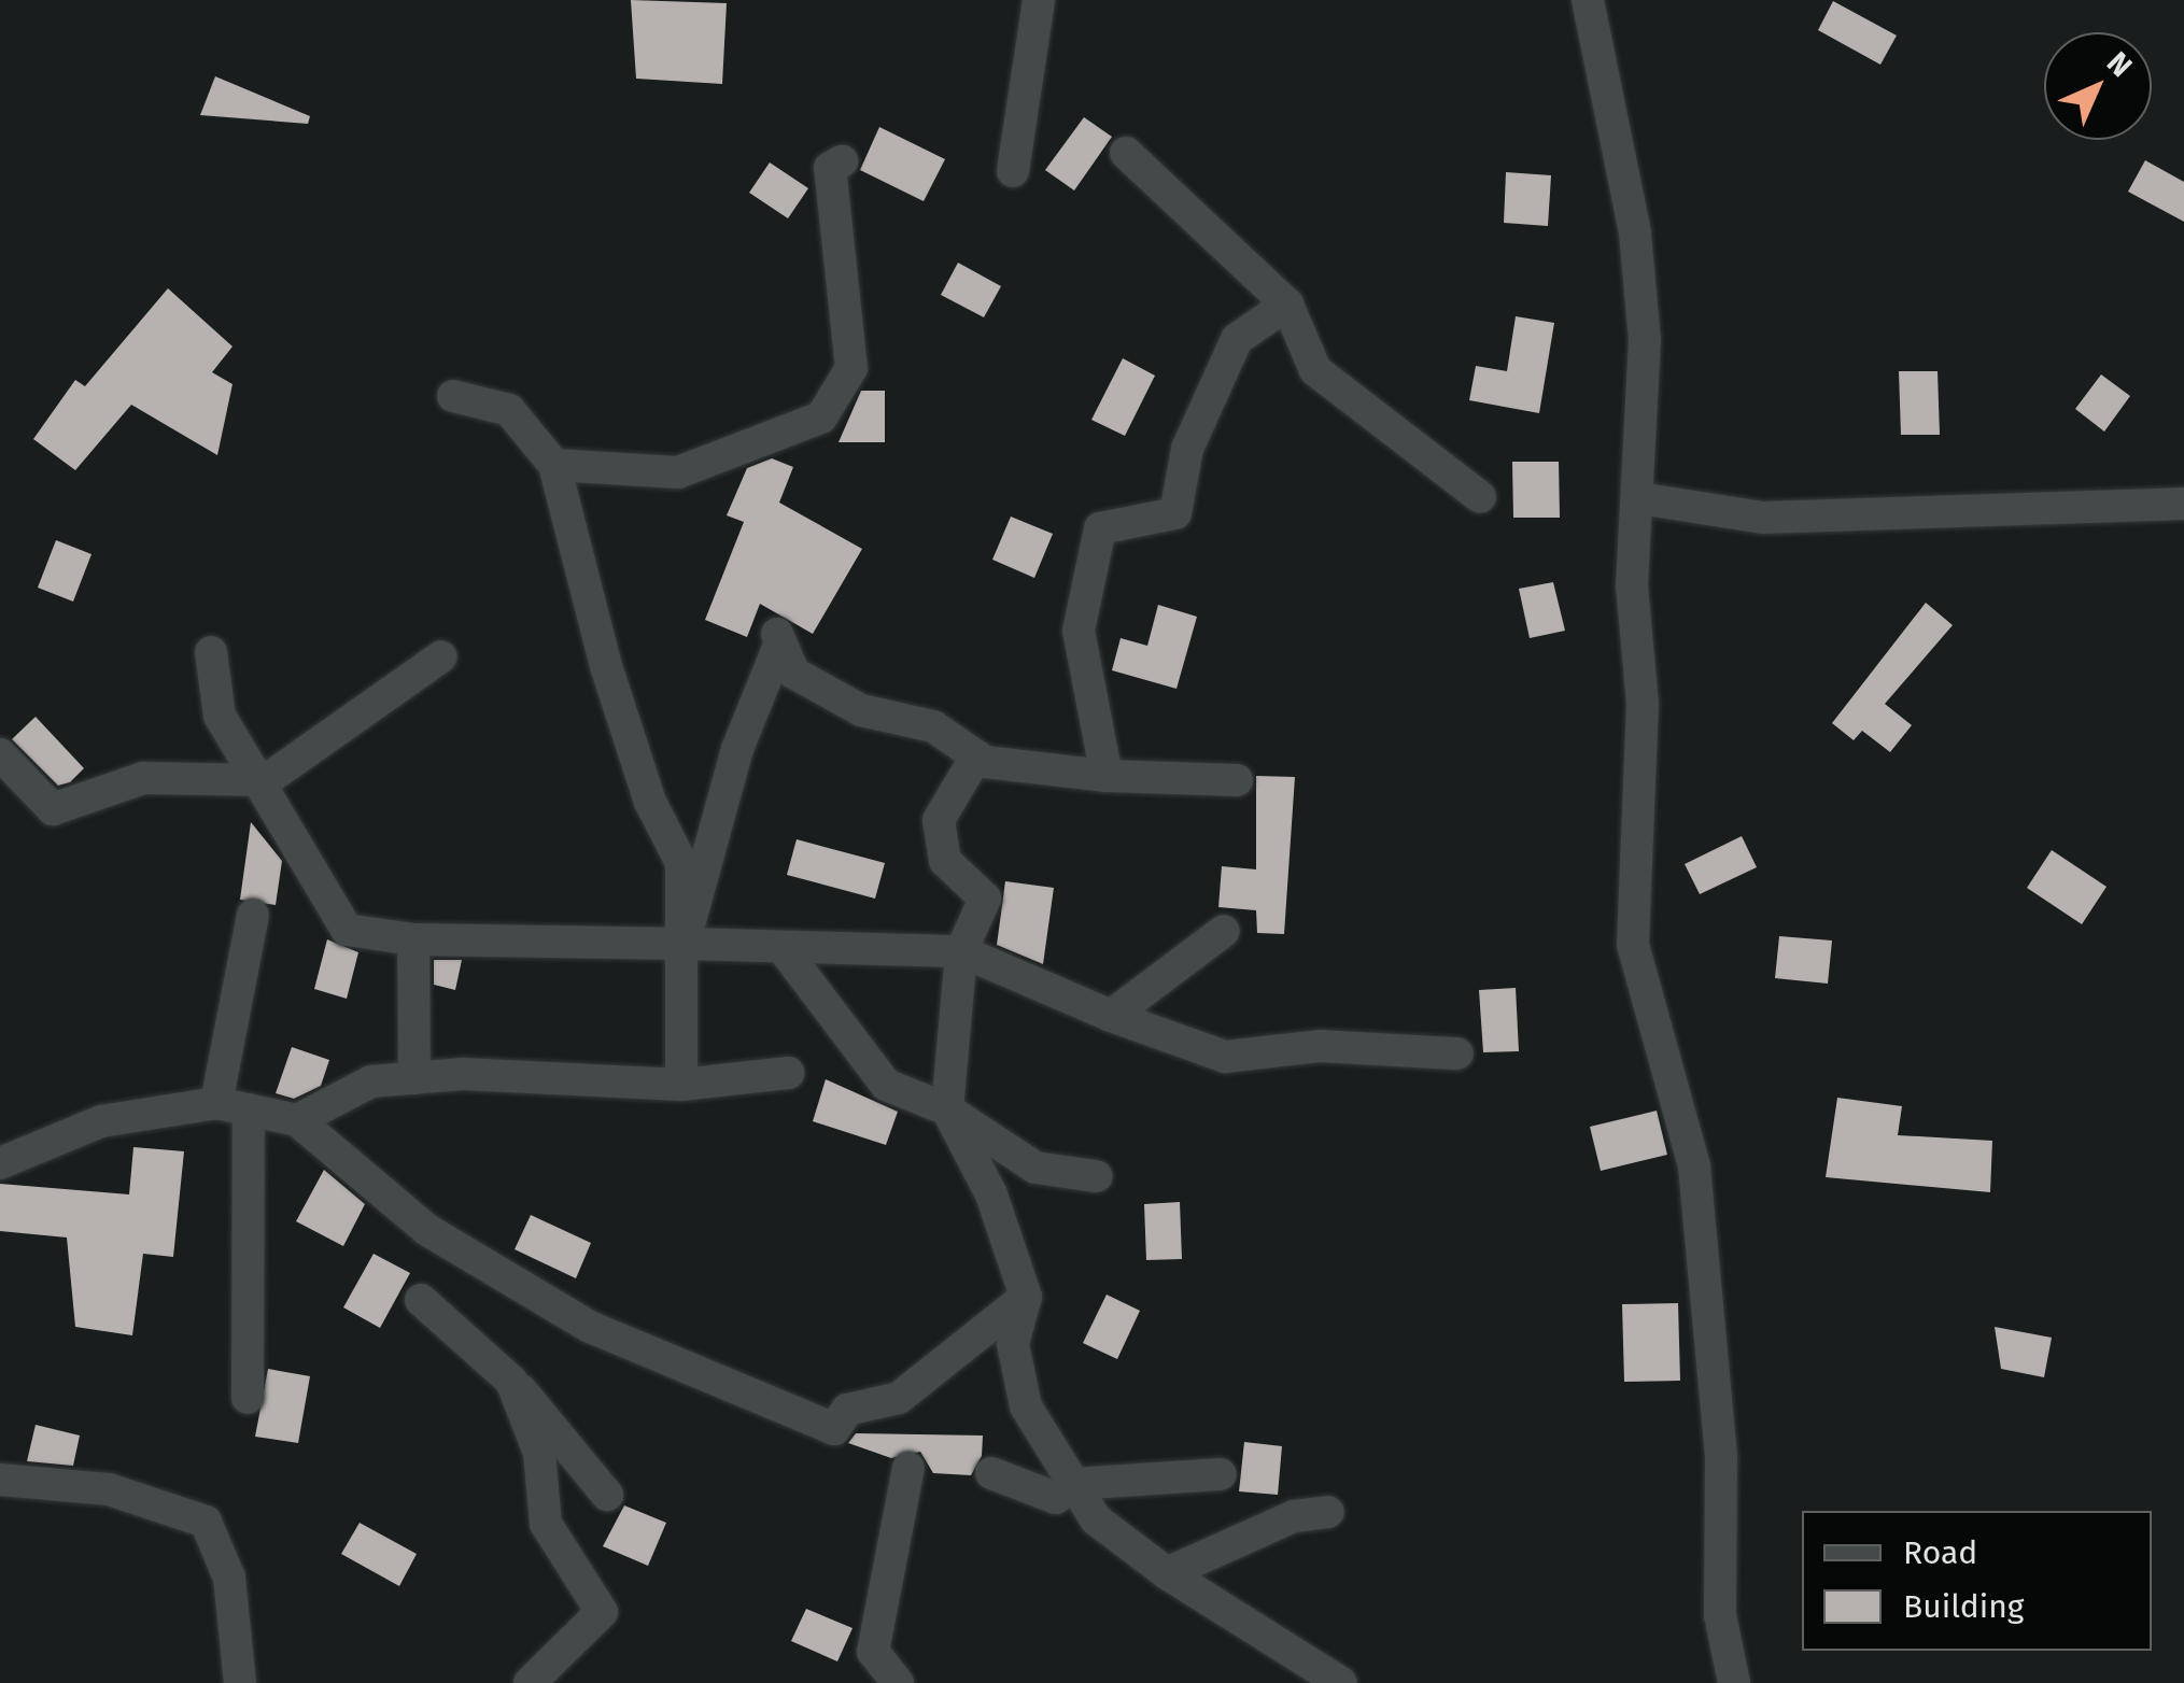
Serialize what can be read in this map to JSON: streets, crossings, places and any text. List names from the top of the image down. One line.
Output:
{"legend":["Road","Building"],"north":"top right"}
